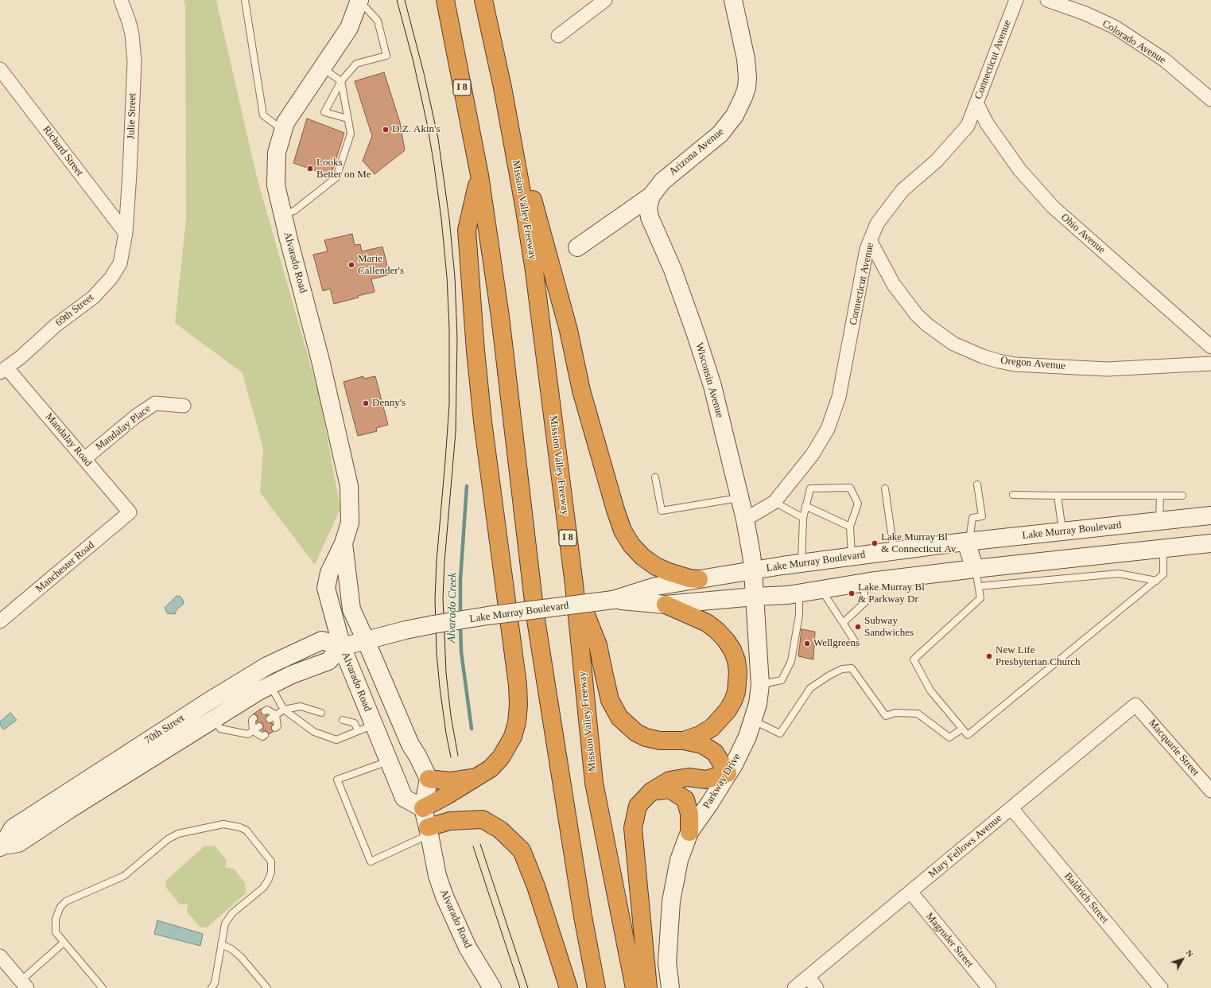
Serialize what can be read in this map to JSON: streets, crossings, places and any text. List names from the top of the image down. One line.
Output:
{"streets":{"highway":["I 8","Mission Valley Freeway"],"main road":["Arizona Avenue","Alvarado Road","Wisconsin Avenue","Lake Murray Boulevard","70th Street","Parkway Drive"],"street":["Colorado Avenue","Connecticut Avenue","Julie Street","Richard Street","Ohio Avenue","69th Street","Oregon Avenue","Mandalay Place","Mandalay Road","Manchester Road","Macquarie Street","Mary Fellows Avenue","Baldrich Street","Magruder Street"]},"crossings":[["Connecticut Avenue","Ohio Avenue"],["Connecticut Avenue","Oregon Avenue"],["Connecticut Avenue","Wisconsin Avenue"],["Julie Street","Richard Street"],["Julie Street","69th Street"],["Richard Street","69th Street"],["Arizona Avenue","Wisconsin Avenue"],["Alvarado Road","70th Street"],["69th Street","Mandalay Road"],["Wisconsin Avenue","Lake Murray Boulevard"],["Wisconsin Avenue","Parkway Drive"],["Mandalay Place","Mandalay Road"],["Mandalay Road","Manchester Road"],["Lake Murray Boulevard","70th Street"],["Lake Murray Boulevard","Parkway Drive"],["Macquarie Street","Mary Fellows Avenue"],["Mary Fellows Avenue","Baldrich Street"],["Mary Fellows Avenue","Magruder Street"]],"water":["Alvarado Creek"],"places":["D.Z. Akin's","Looks Better on Me","Marie Callender's","Denny's","Lake Murray Bl & Connecticut Av","Lake Murray Bl & Parkway Dr","Subway Sandwiches","Wellgreens","New Life Presbyterian Church"],"north":"top right"}
